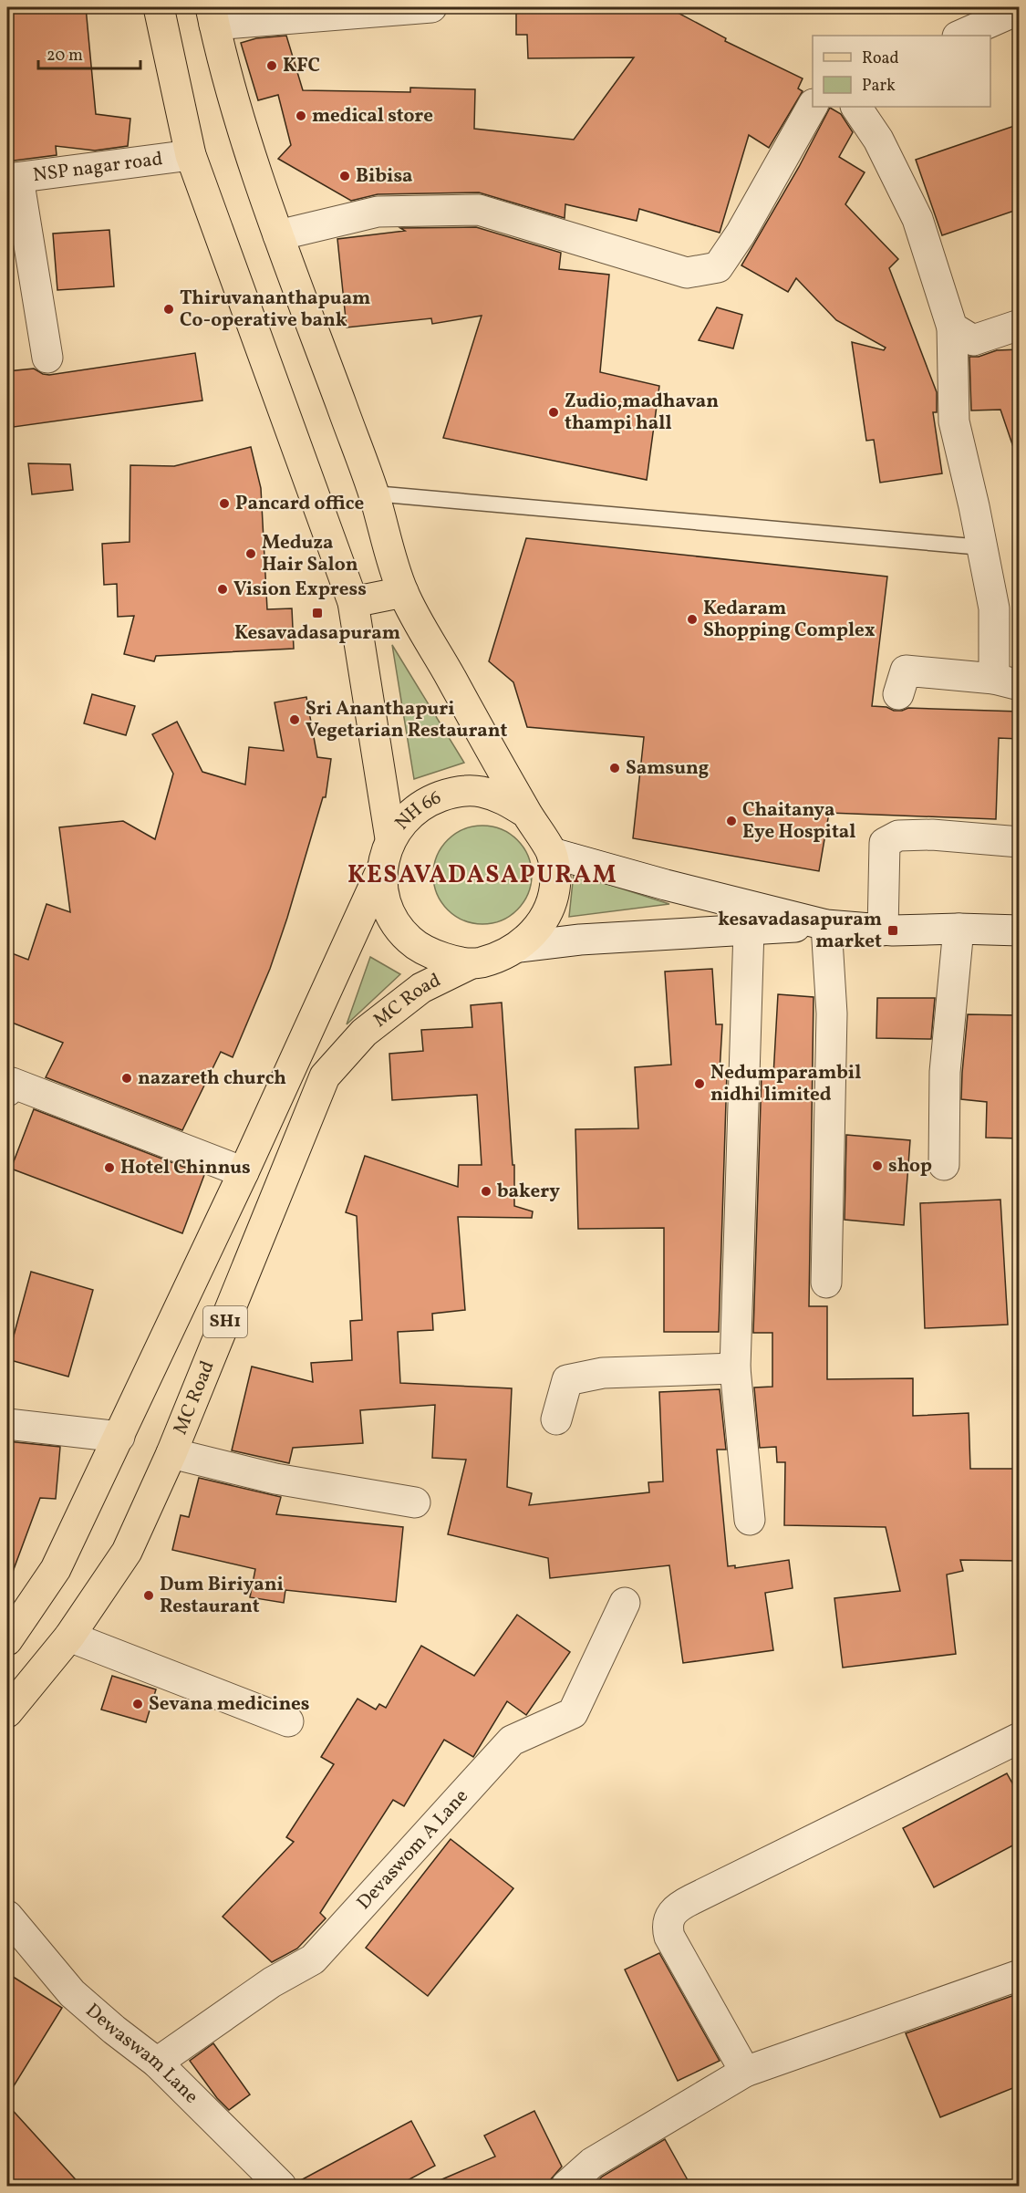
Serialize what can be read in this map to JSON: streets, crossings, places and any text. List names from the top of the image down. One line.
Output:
{"streets":{"main road":["NH 66","MC Road","SH1"],"street":["NSP nagar road","Devaswom A Lane","Dewaswam Lane"]},"crossings":[["NH 66","MC Road"],["NH 66","SH1"],["MC Road","SH1"],["Devaswom A Lane","Dewaswam Lane"]],"districts":["KESAVADASAPURAM"],"places":{"other":["KFC","medical store","Bibisa","Thiruvananthapuam Co-operative bank","Zudio,madhavan thampi hall","Pancard office","Meduza Hair Salon","Vision Express","Kedaram Shopping Complex","Sri Ananthapuri Vegetarian Restaurant","Samsung","Chaitanya Eye Hospital","nazareth church","Nedumparambil nidhi limited","shop","Hotel Chinnus","bakery","Dum Biriyani Restaurant","Sevana medicines"],"transit":["Kesavadasapuram","kesavadasapuram market"]},"legend":["Road","Park"],"scale_bar":"20 m"}
